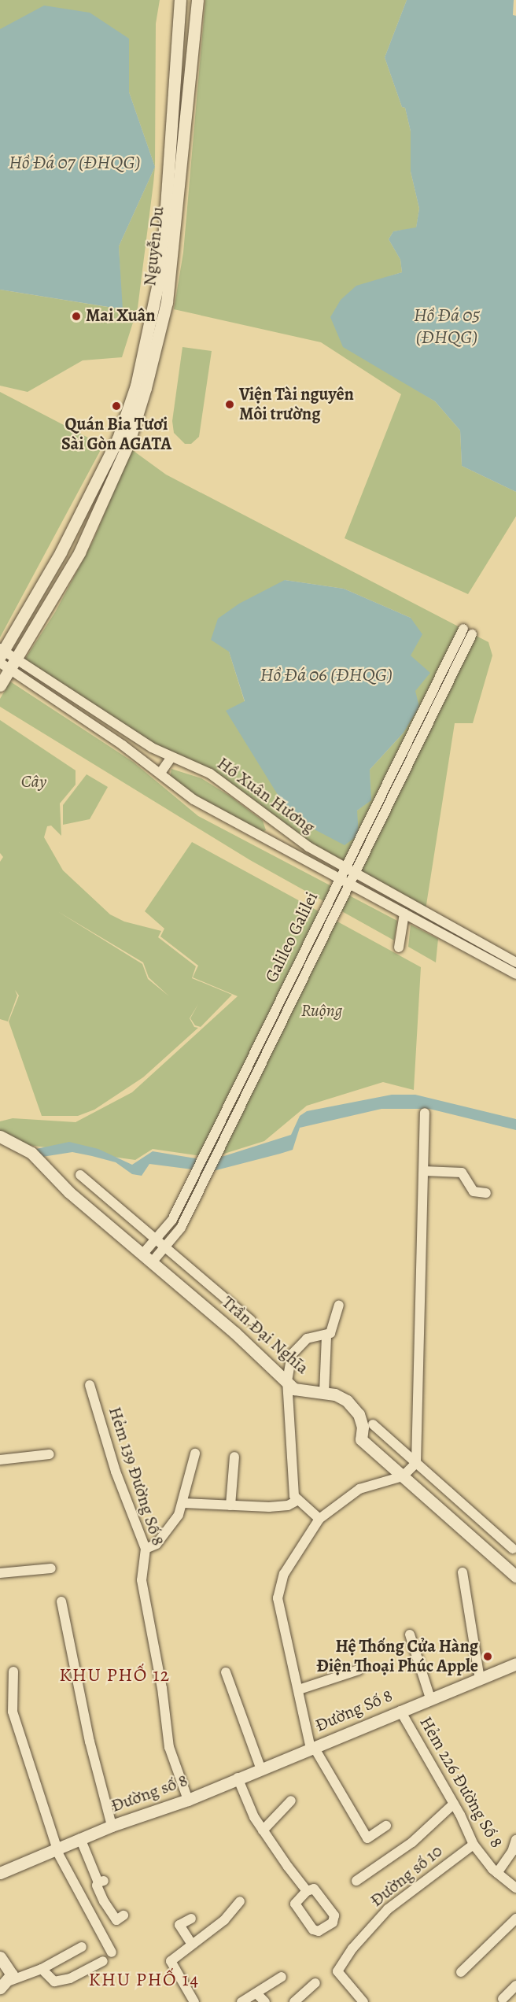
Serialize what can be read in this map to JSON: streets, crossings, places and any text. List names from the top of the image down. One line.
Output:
{"streets":{"street":["Nguyễn Du","Hồ Xuân Hương","Galileo Galilei","Trần Đại Nghĩa","Hẻm 139 Đường Số 8","Đường Số 8","Hẻm 226 Đường Số 8","Đường số 8","Đường số 10"]},"crossings":[["Nguyễn Du","Hồ Xuân Hương"],["Hồ Xuân Hương","Galileo Galilei"],["Galileo Galilei","Trần Đại Nghĩa"],["Hẻm 139 Đường Số 8","Đường số 8"],["Đường Số 8","Hẻm 226 Đường Số 8"],["Đường Số 8","Đường số 8"],["Hẻm 226 Đường Số 8","Đường số 10"]],"districts":["KHU PHỐ 12","KHU PHỐ 14"],"water":["Hồ Đá 07 (ĐHQG)","Hồ Đá 05 (ĐHQG)","Hồ Đá 06 (ĐHQG)"],"parks":["Cây","Ruộng"],"places":["Mai Xuân","Viện Tài nguyên Môi trường","Quán Bia Tươi Sài Gòn AGATA","Hệ Thống Cửa Hàng Điện Thoại Phúc Apple"]}
